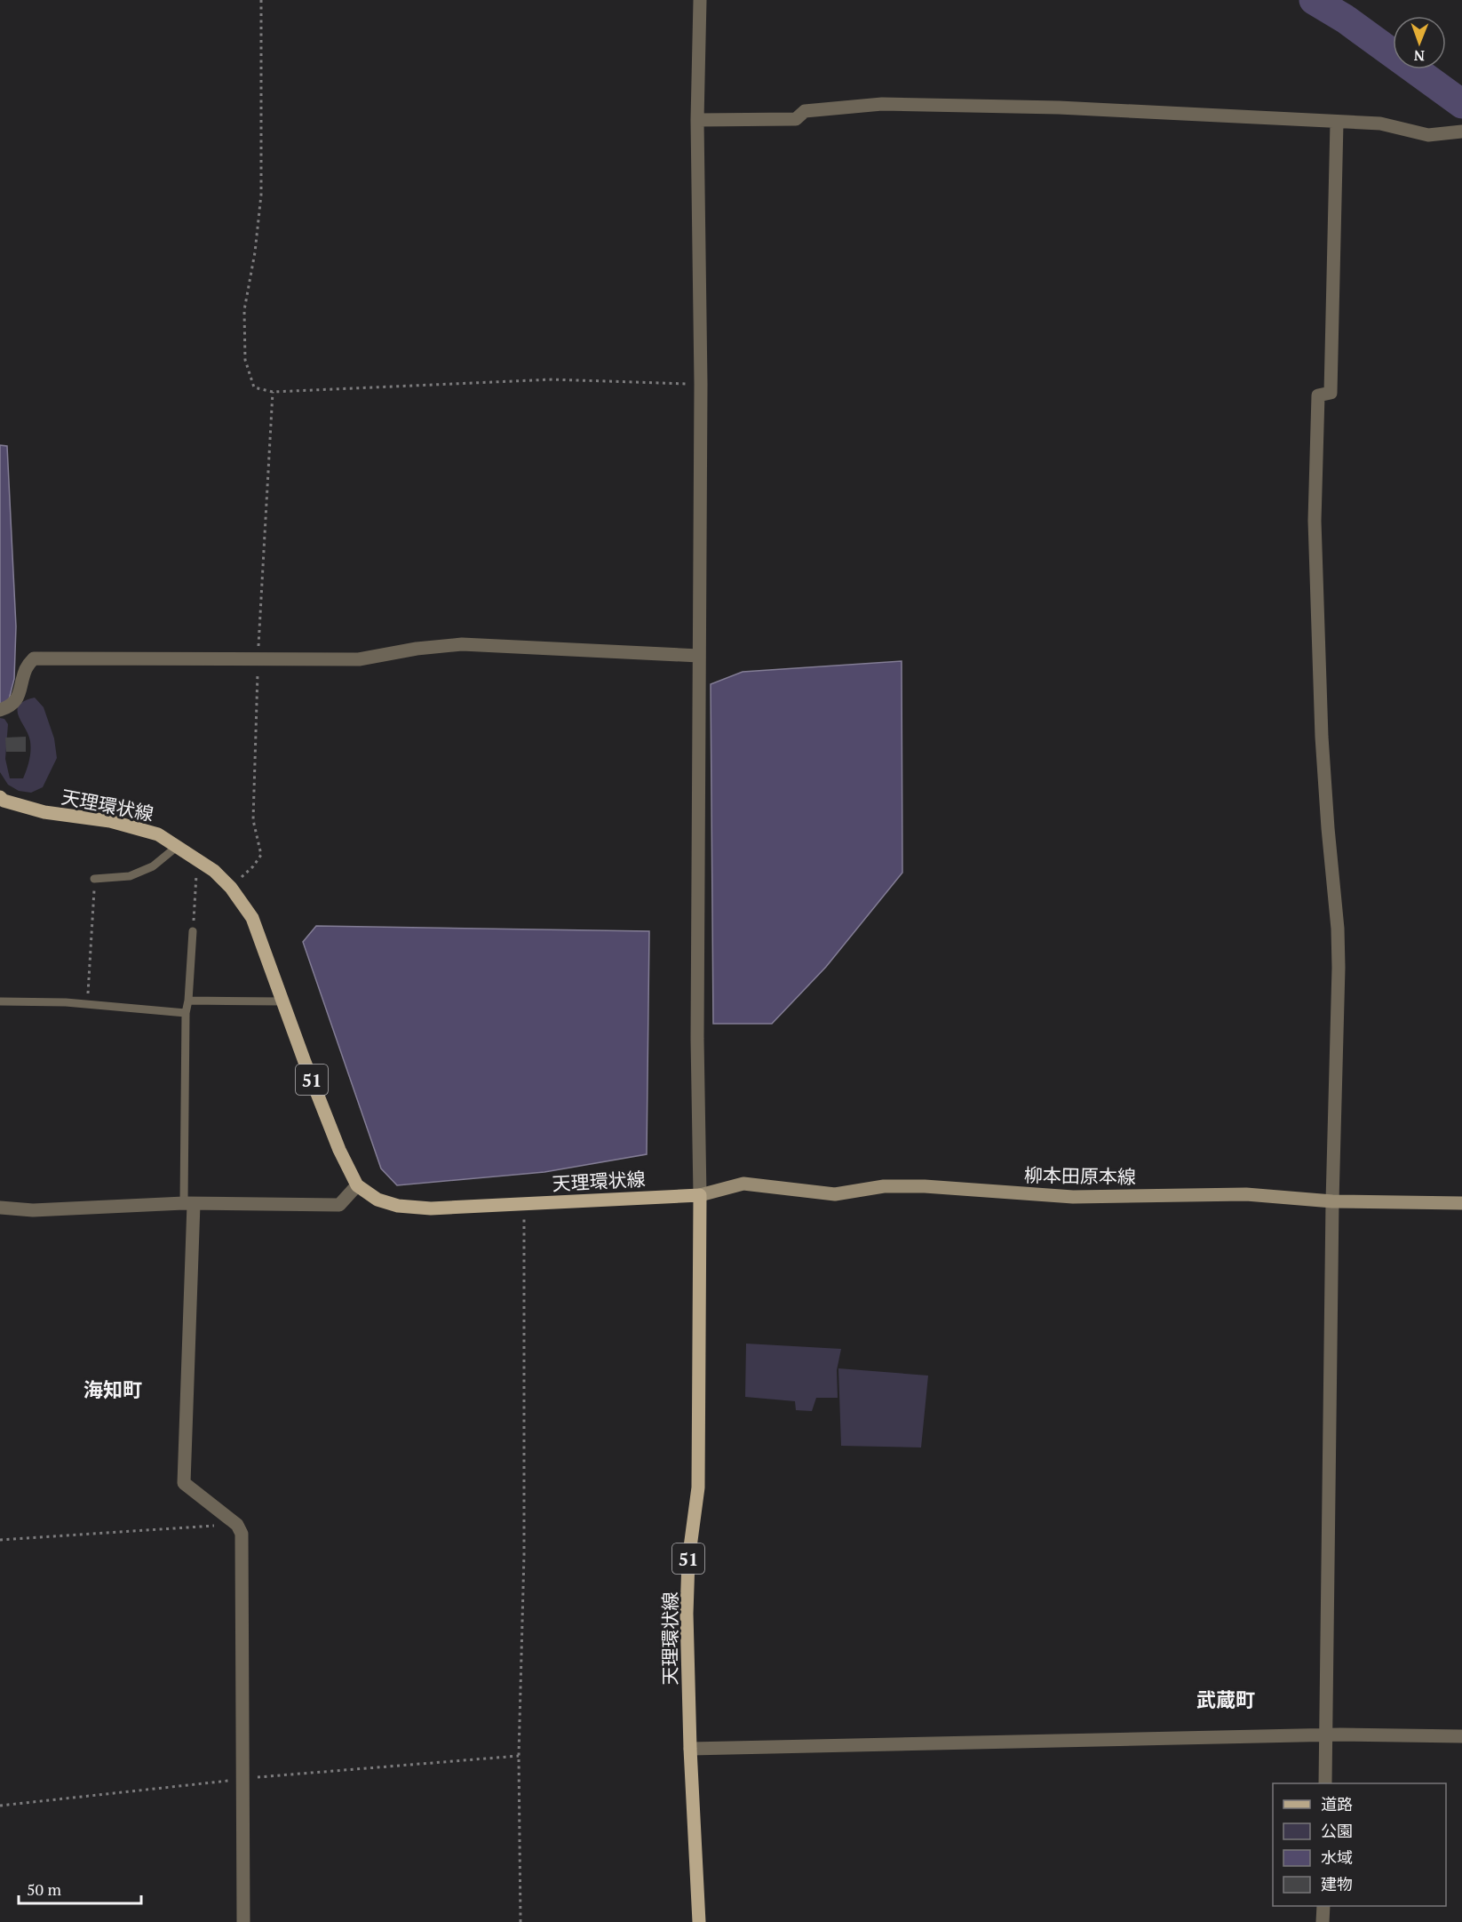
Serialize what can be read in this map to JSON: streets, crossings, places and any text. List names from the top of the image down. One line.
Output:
{"streets":{"main road":["天理環状線","51","柳本田原本線"]},"crossings":[["天理環状線","柳本田原本線"]],"districts":["海知町","武蔵町"],"legend":["道路","公園","水域","建物"],"scale_bar":"50 m","north":"bottom"}
